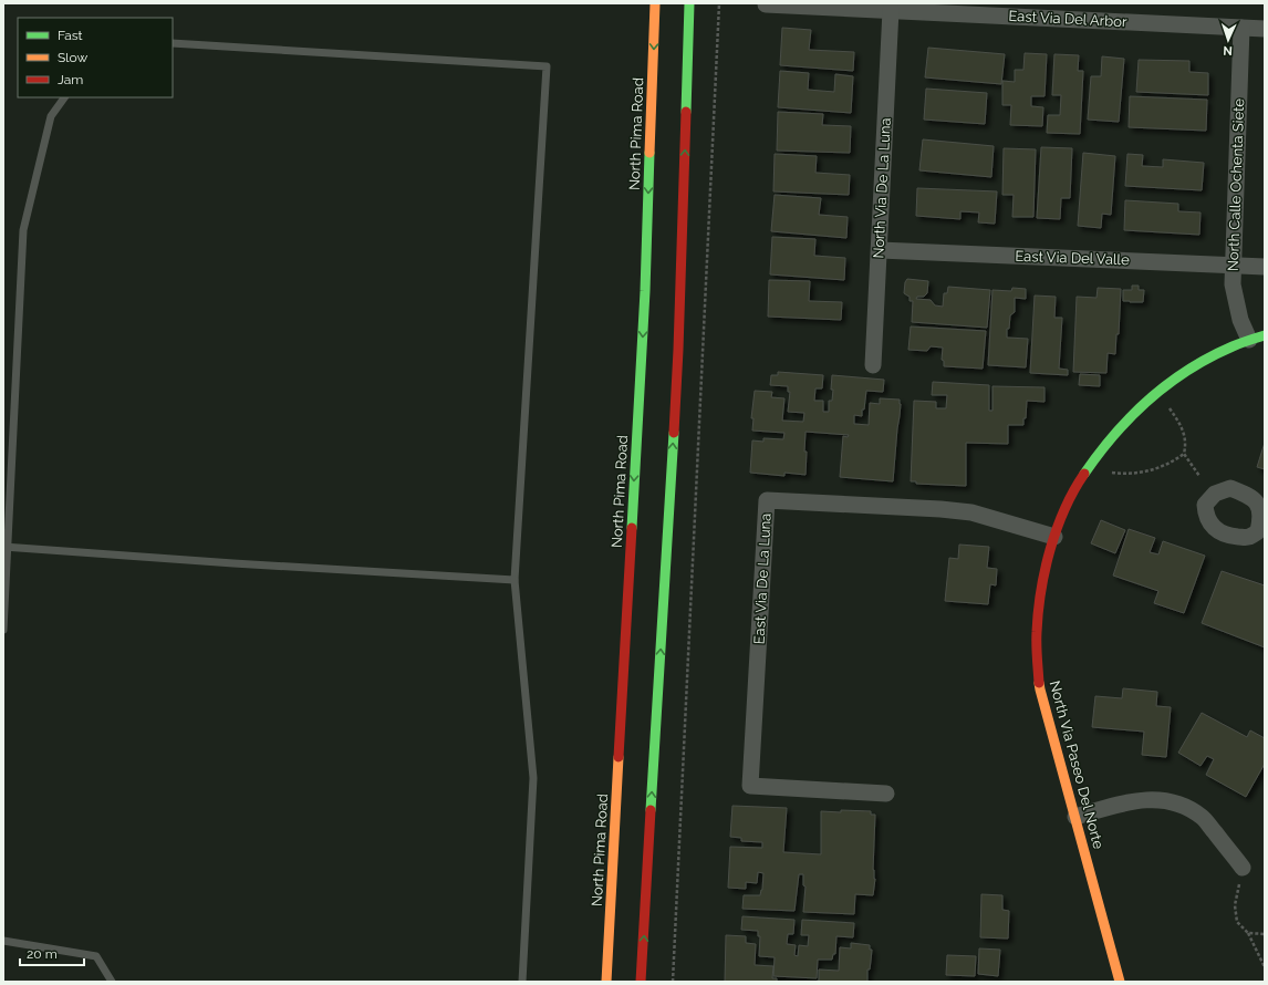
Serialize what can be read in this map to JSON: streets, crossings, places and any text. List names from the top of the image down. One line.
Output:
{"streets":{"main road":["North Pima Road","North Via Paseo Del Norte"],"street":["East Via Del Arbor","North Calle Ochenta Siete","North Via De La Luna","East Via Del Valle","East Via De La Luna"]},"crossings":[["East Via Del Arbor","North Calle Ochenta Siete"],["East Via Del Arbor","North Via De La Luna"],["North Calle Ochenta Siete","East Via Del Valle"],["North Calle Ochenta Siete","North Via Paseo Del Norte"],["North Via De La Luna","East Via Del Valle"],["East Via De La Luna","North Via Paseo Del Norte"]],"legend":["Fast","Slow","Jam"],"scale_bar":"20 m","north":"bottom"}
